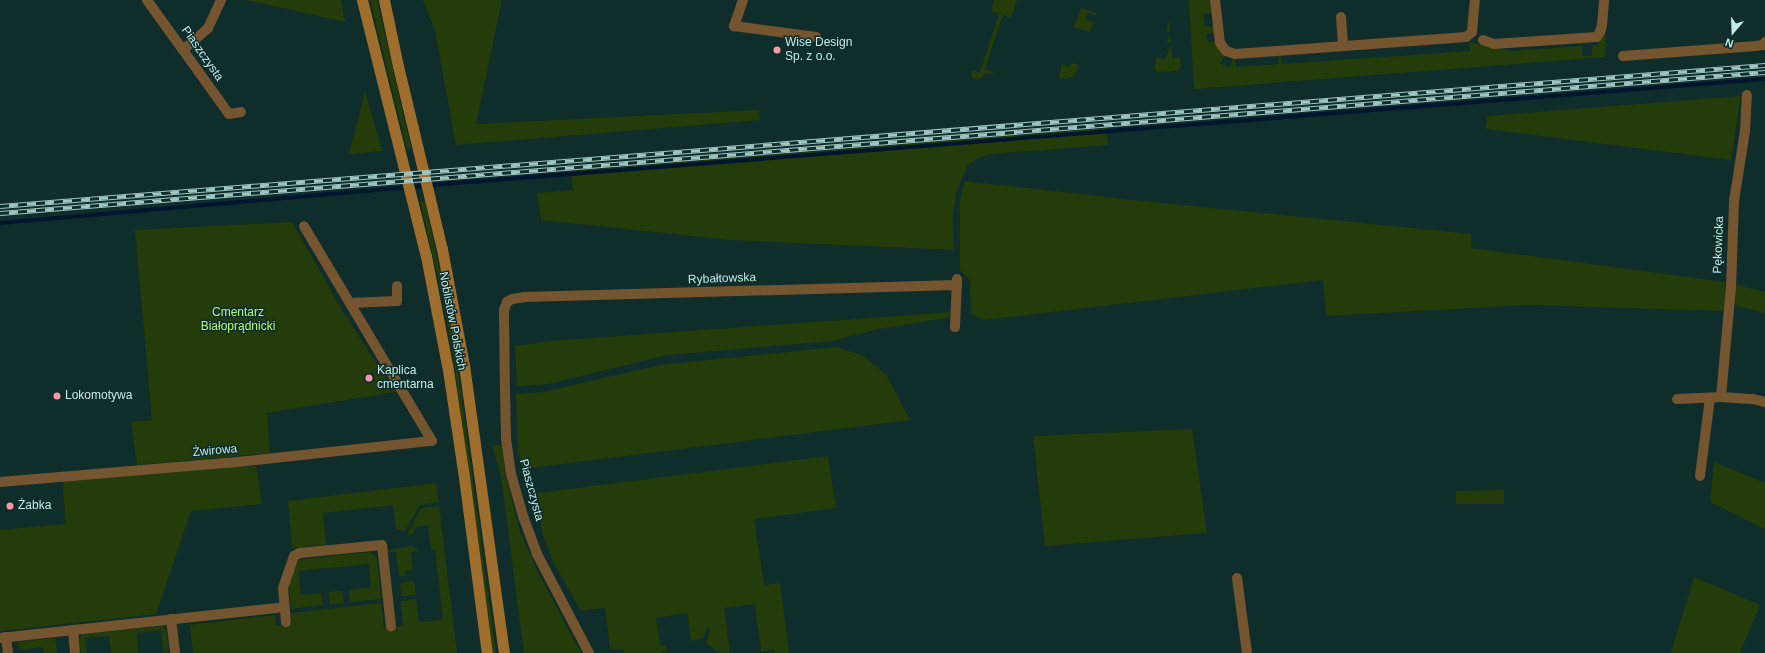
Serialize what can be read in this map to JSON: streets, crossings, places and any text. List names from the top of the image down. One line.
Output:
{"streets":{"main road":["Noblistów Polskich"],"street":["Piaszczysta","Pękowicka","Rybałtowska","Żwirowa"]},"crossings":[["Piaszczysta","Rybałtowska"]],"parks":["Cmentarz Białoprądnicki"],"places":["Wise Design Sp. z o.o.","Kaplica cmentarna","Lokomotywa","Żabka"],"north":"bottom"}
